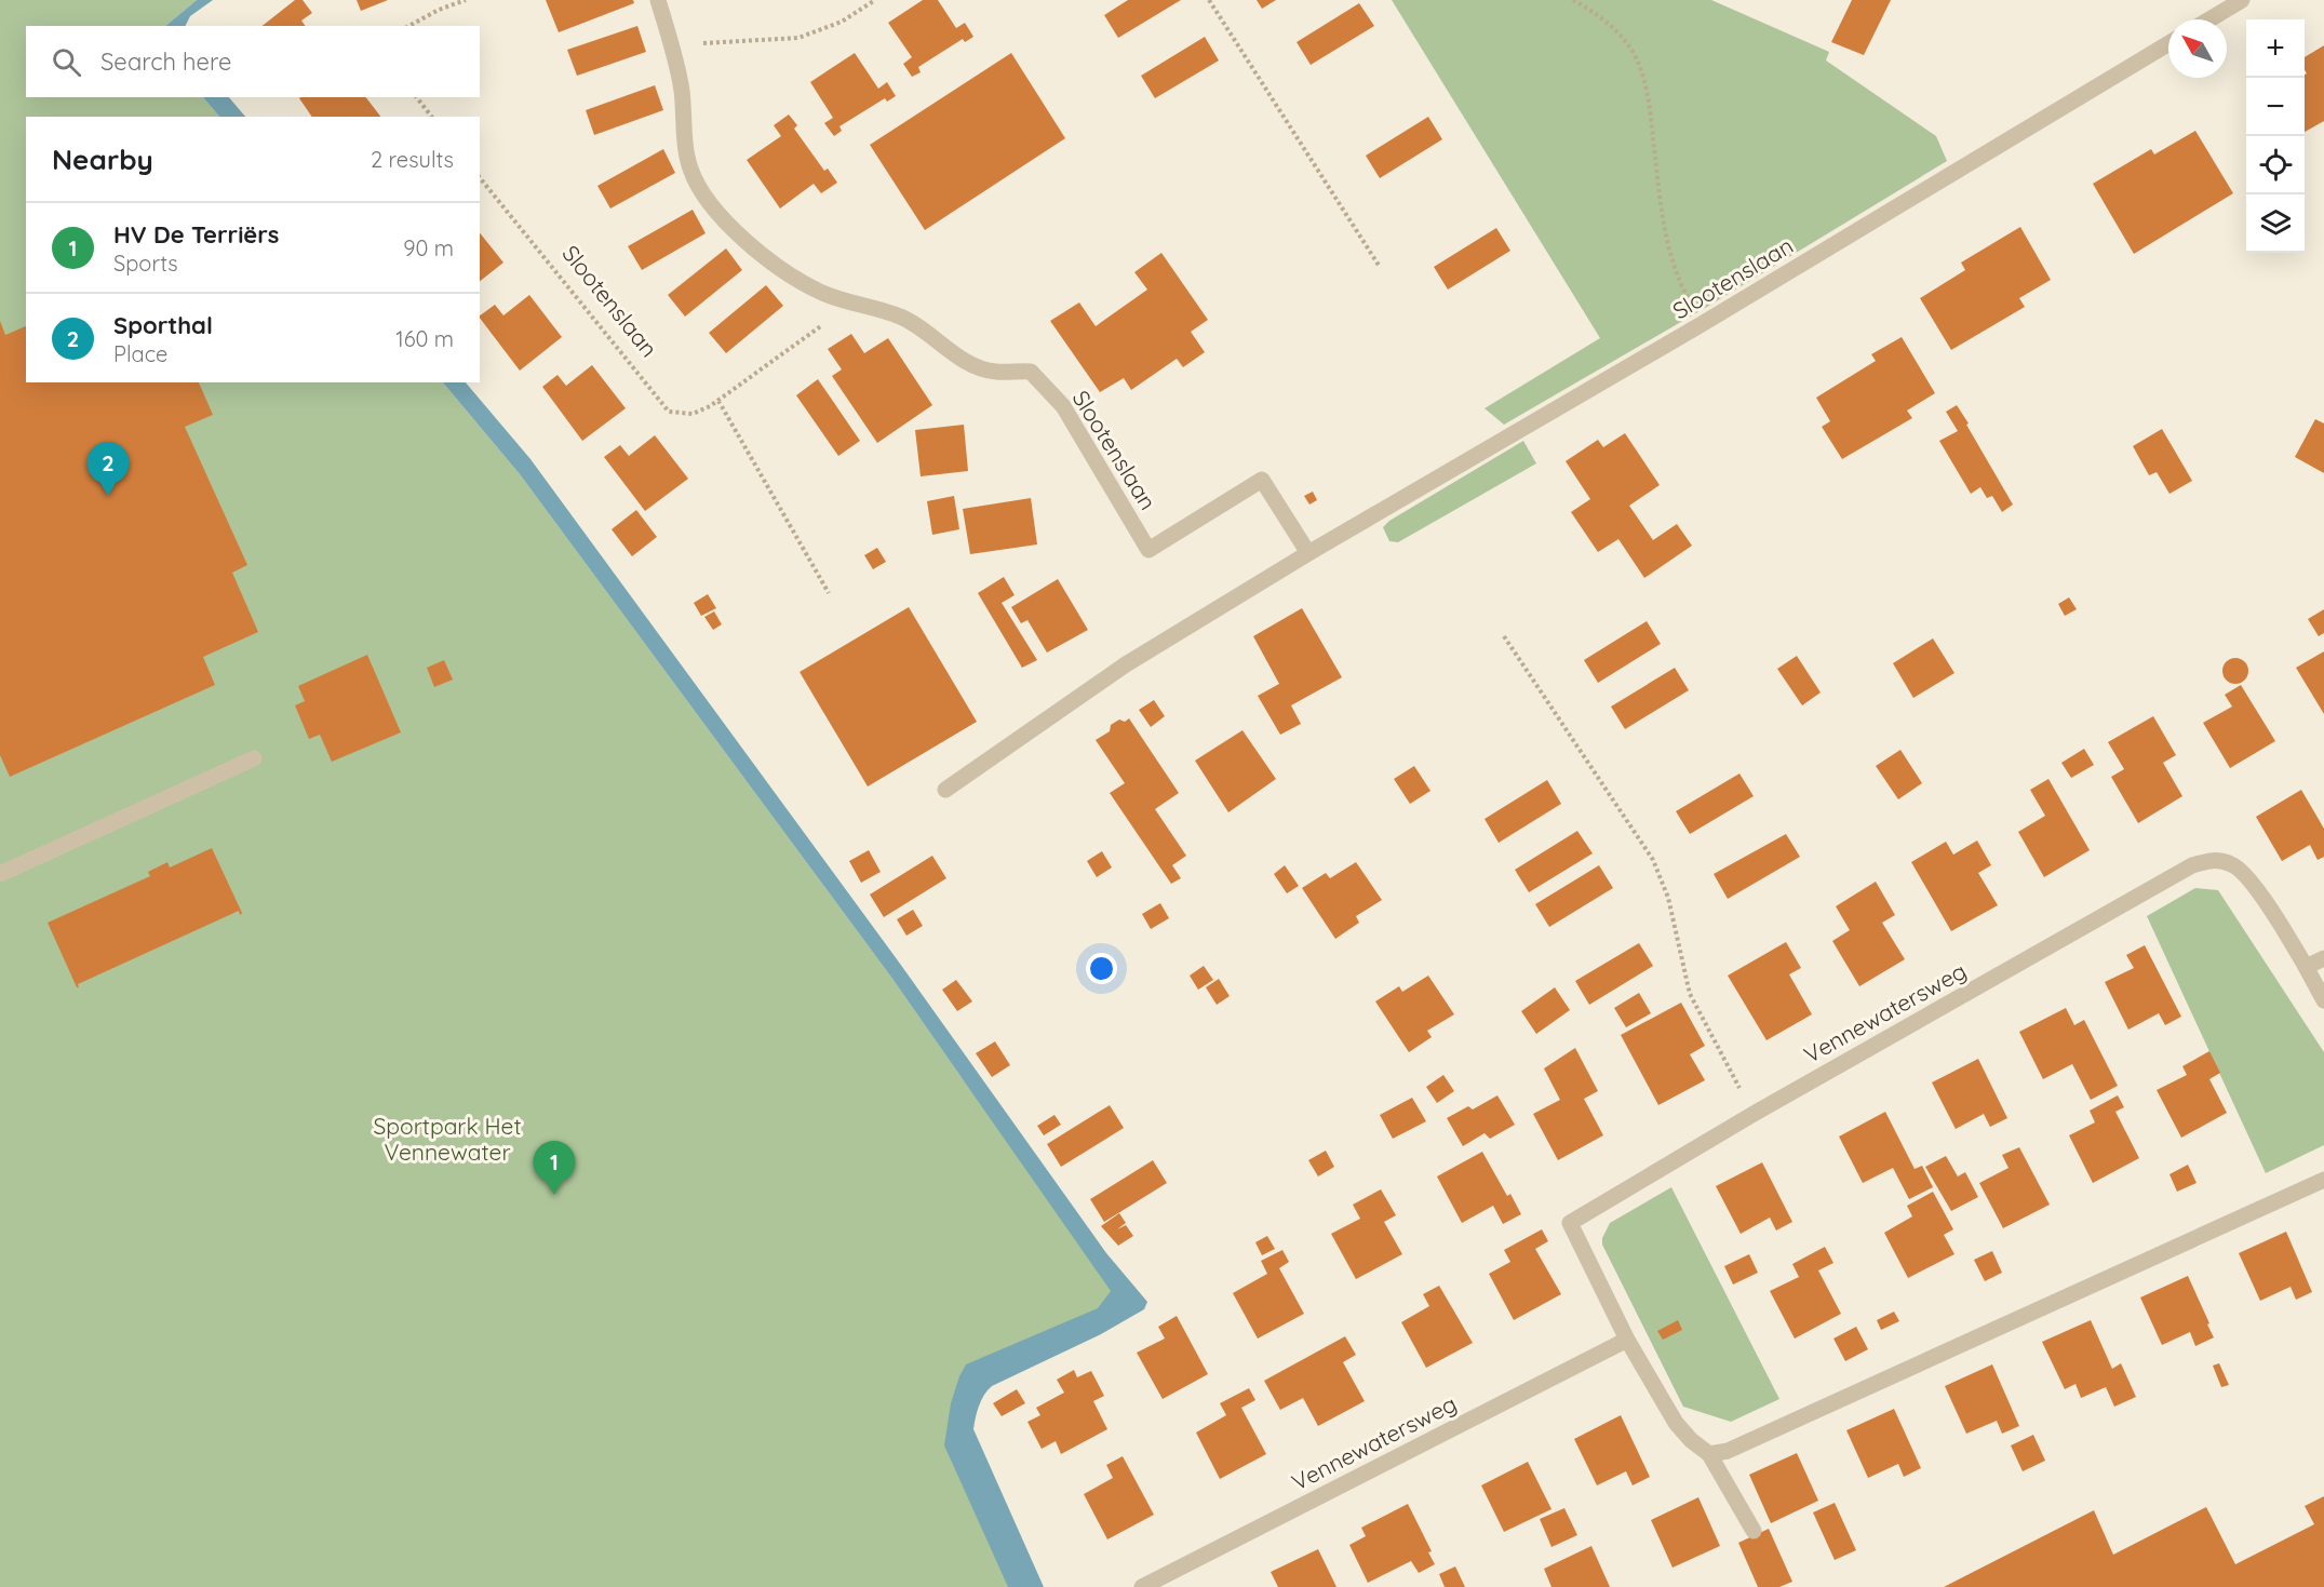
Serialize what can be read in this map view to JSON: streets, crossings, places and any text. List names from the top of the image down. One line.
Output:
{"streets":{"street":["Slootenslaan","Vennewatersweg"]},"parks":["Sportpark Het Vennewater"],"north":"top left","page":{"map_buttons":["+","−"],"search":"Search here","heading":["Nearby","2 results"],"list":[{"mark":"1","name":"HV De Terriërs","note":"Sports","value":"90 m"},{"mark":"2","name":"Sporthal","note":"Place","value":"160 m"}],"pins":["2","1"]}}
